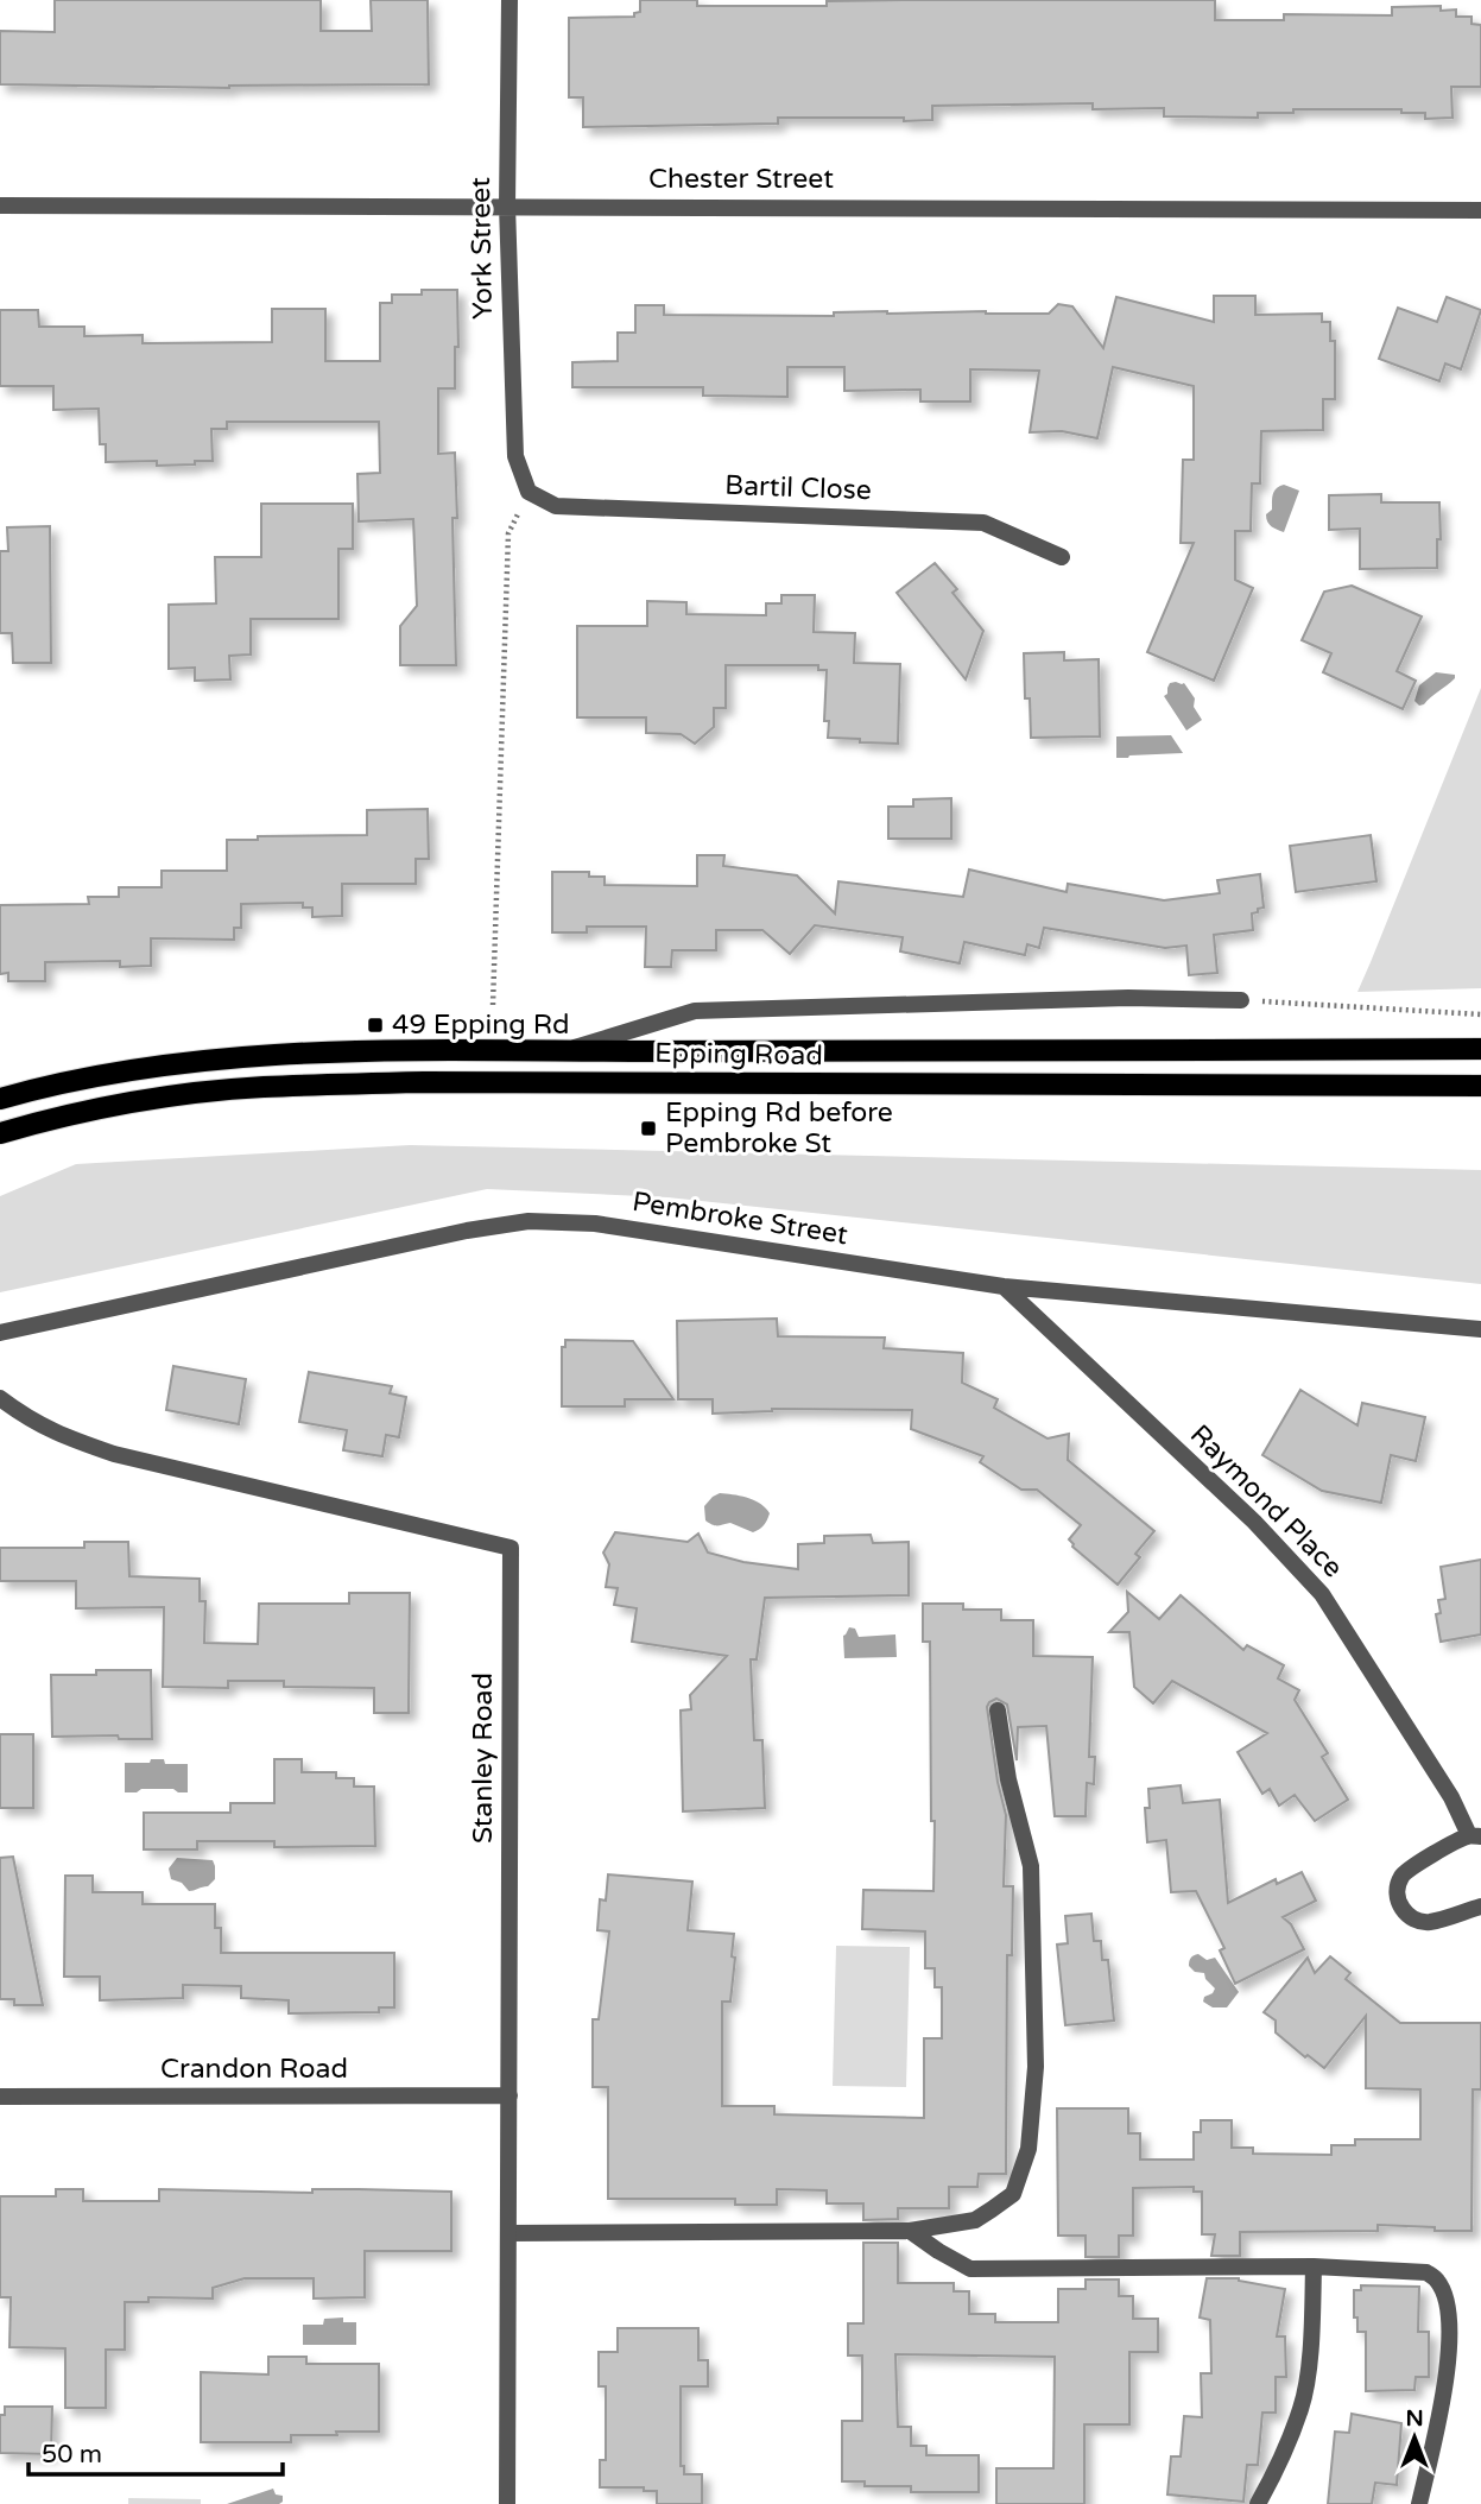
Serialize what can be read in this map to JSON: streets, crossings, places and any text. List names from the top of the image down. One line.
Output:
{"streets":{"main road":["Epping Road"],"street":["Chester Street","York Street","Bartil Close","Pembroke Street","Raymond Place","Stanley Road","Crandon Road"]},"crossings":[["Chester Street","York Street"],["York Street","Bartil Close"],["Pembroke Street","Raymond Place"],["Stanley Road","Crandon Road"]],"places":{"transit":["49 Epping Rd","Epping Rd before Pembroke St"]},"scale_bar":"50 m","north":"top"}
